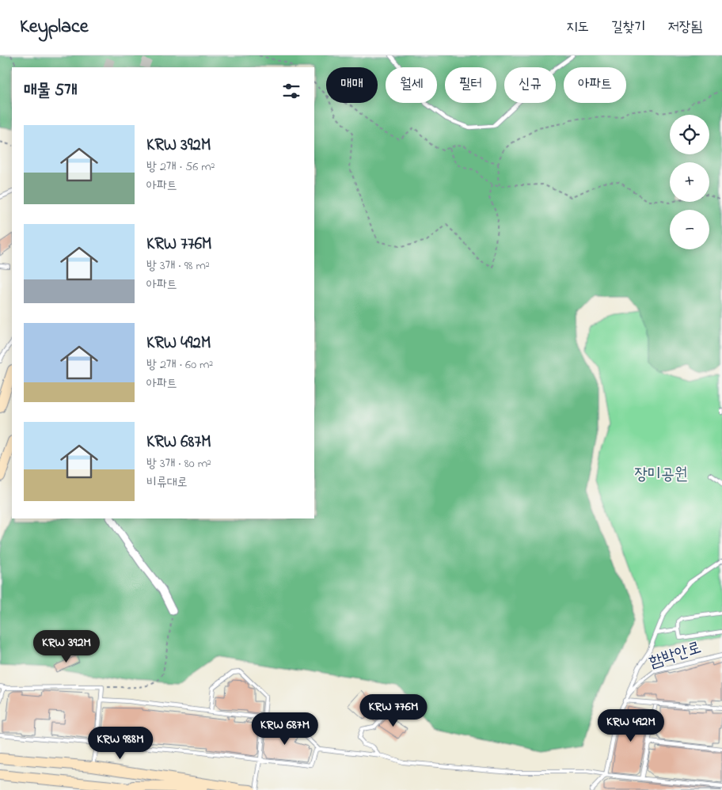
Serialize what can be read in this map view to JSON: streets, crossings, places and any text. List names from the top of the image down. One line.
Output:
{"streets":{"lane":["함박안로"]},"parks":["장미공원"],"page":{"header":"Keyplace","nav":["지도","길찾기","저장됨"],"chip":["매매","월세","필터","신규","아파트"],"heading":"매물 5개","map_buttons":["+","−"],"list":[{"name":"KRW 392M","note":"방 2개 · 56 m² · 아파트"},{"name":"KRW 776M","note":"방 3개 · 98 m² · 아파트"},{"name":"KRW 492M","note":"방 2개 · 60 m² · 아파트"},{"name":"KRW 687M","note":"방 3개 · 80 m² · 비류대로"}],"price":["KRW 392M","KRW 776M","KRW 492M","KRW 687M","KRW 988M"]}}
